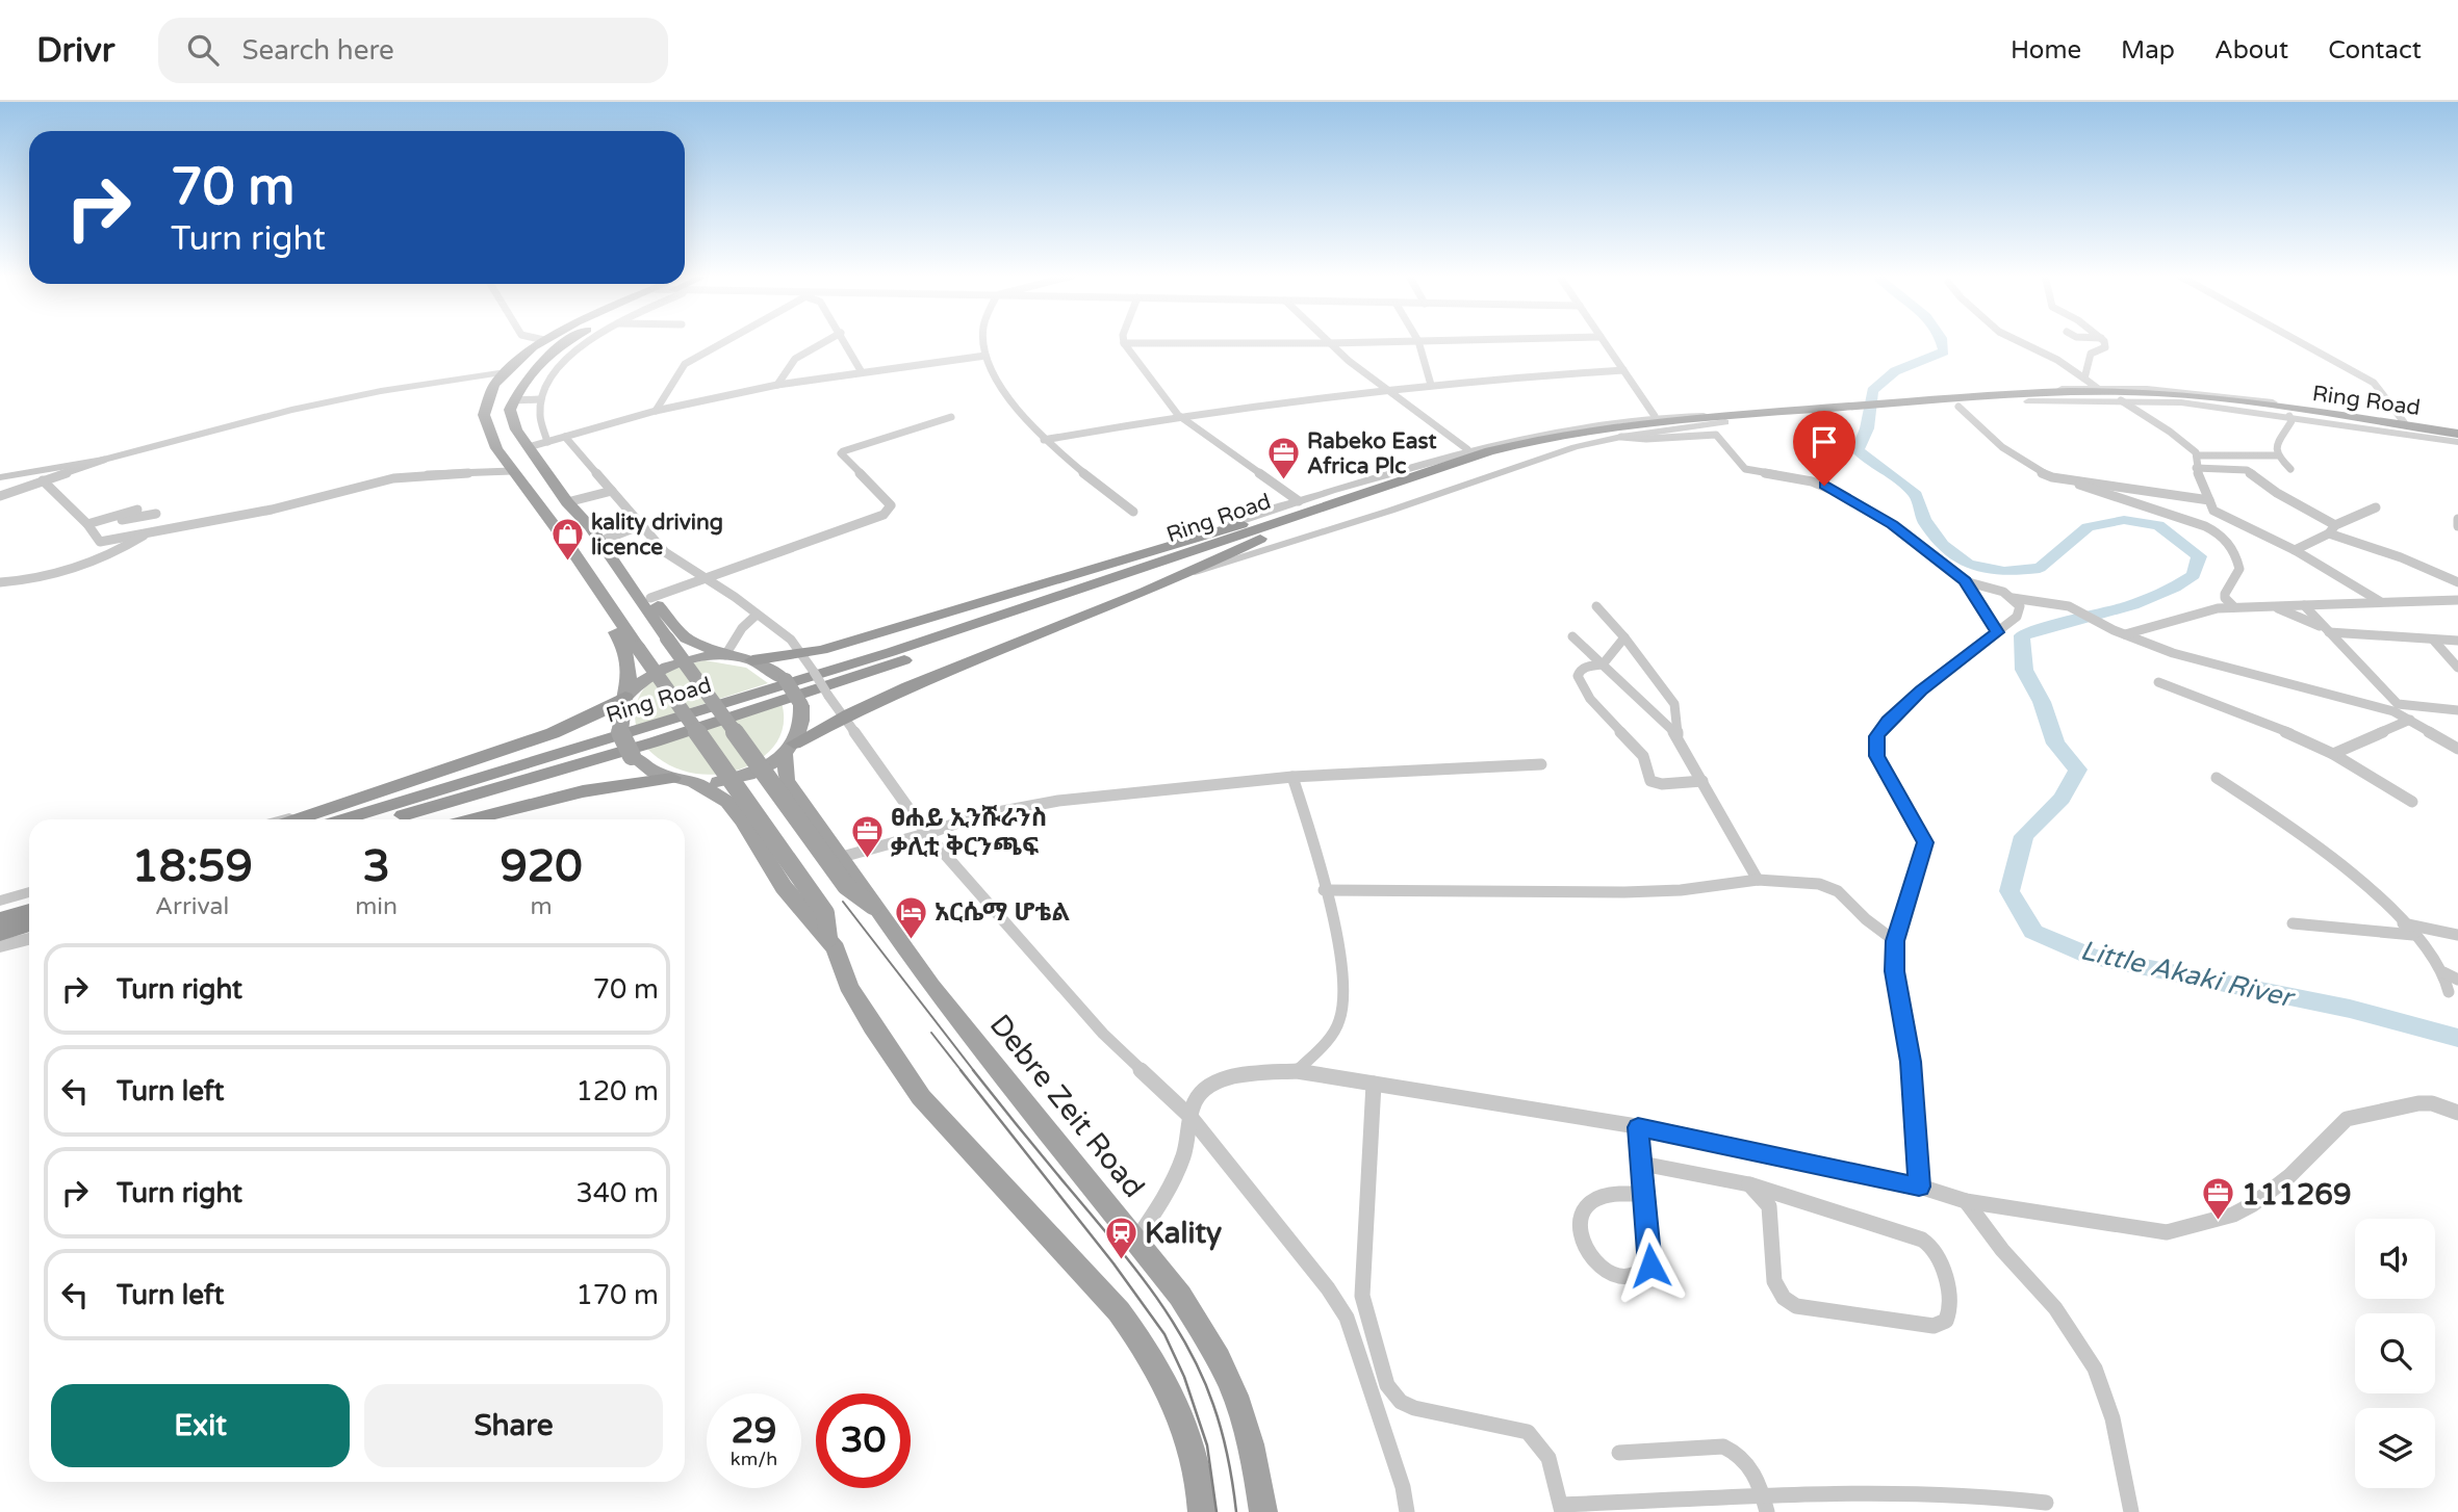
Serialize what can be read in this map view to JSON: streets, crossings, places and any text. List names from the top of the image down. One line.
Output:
{"streets":{"highway":["Ring Road"],"main road":["Debre Zeit Road"]},"water":["Little Akaki River"],"places":{"office":["Rabeko East Africa Plc","ፀሐይ ኢንሹራንስ ቃሊቲ ቅርንጫፍ","111269"],"shop":["kality driving licence"],"hotel":["አርሴማ ሆቴል"],"station":["Kality"]},"page":{"header":"Drivr","search":"Search here","nav":["Home","Map","About","Contact"],"turn":["70 m","Turn right"],"eta":["18:59","Arrival","3","min","920","m"],"list":[{"name":"Turn right","value":"70 m"},{"name":"Turn left","value":"120 m"},{"name":"Turn right","value":"340 m"},{"name":"Turn left","value":"170 m"}],"buttons":["Exit","Share"],"speed":"29 km/h","limit":"30"}}
